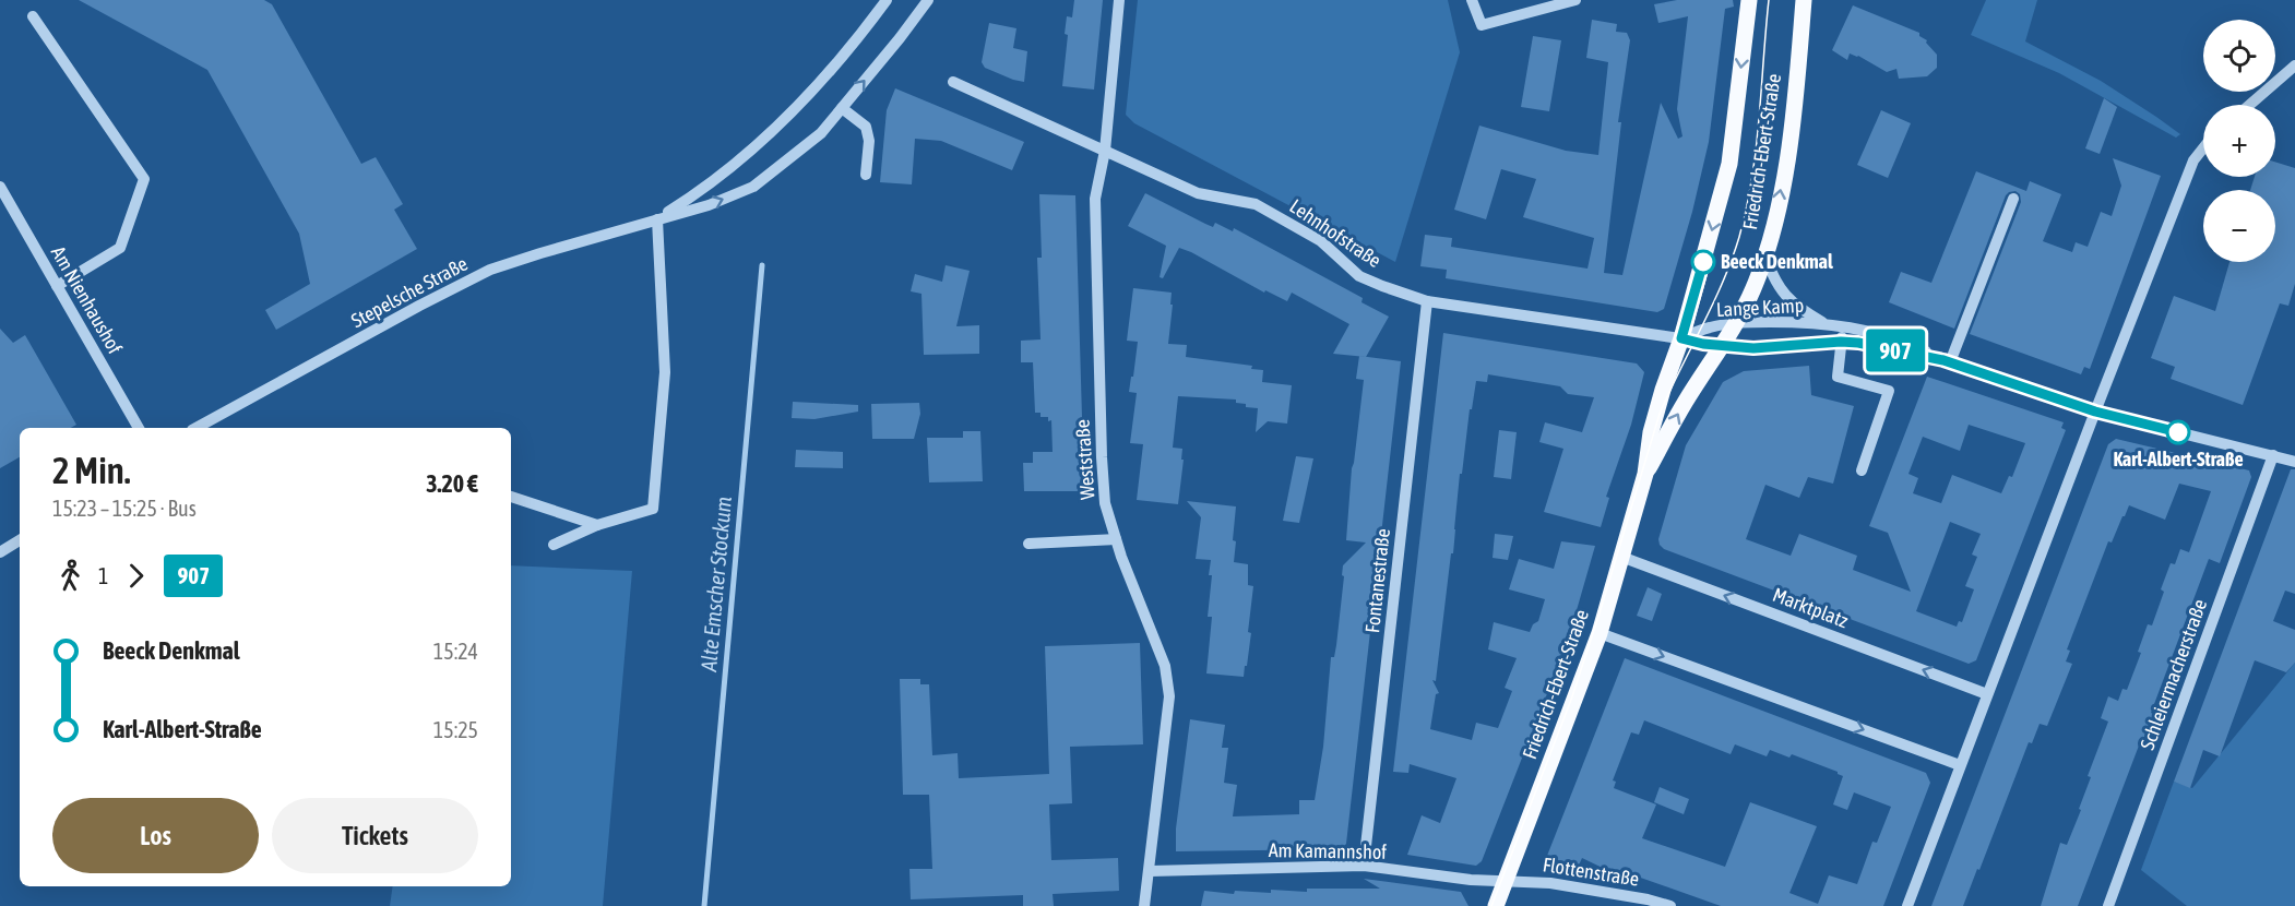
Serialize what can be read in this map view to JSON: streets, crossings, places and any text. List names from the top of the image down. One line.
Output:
{"streets":{"main road":["Friedrich-Ebert-Straße"],"street":["Lehnhofstraße","Stepelsche Straße","Am Nienhaushof","Lange Kamp","Weststraße","Fontanestraße","Marktplatz","Schleiermacherstraße","Am Kamannshof","Flottenstraße"]},"crossings":[["Friedrich-Ebert-Straße","Lehnhofstraße"],["Friedrich-Ebert-Straße","Lange Kamp"],["Friedrich-Ebert-Straße","Marktplatz"],["Friedrich-Ebert-Straße","Am Kamannshof"],["Friedrich-Ebert-Straße","Flottenstraße"],["Lehnhofstraße","Lange Kamp"],["Lehnhofstraße","Weststraße"],["Lehnhofstraße","Fontanestraße"],["Lange Kamp","Schleiermacherstraße"],["Weststraße","Am Kamannshof"],["Fontanestraße","Am Kamannshof"],["Am Kamannshof","Flottenstraße"]],"water":["Alte Emscher Stockum"],"places":["Beeck Denkmal","Karl-Albert-Straße"],"lines":["bus line 907"],"page":{"on_map":"907","map_buttons":["+","−"],"heading":["2 Min.","15:23 – 15:25 · Bus","3.20 €"],"legs":["1","907"],"list":[{"name":"Beeck Denkmal","value":"15:24"},{"name":"Karl-Albert-Straße","value":"15:25"}],"buttons":["Los","Tickets"]}}
